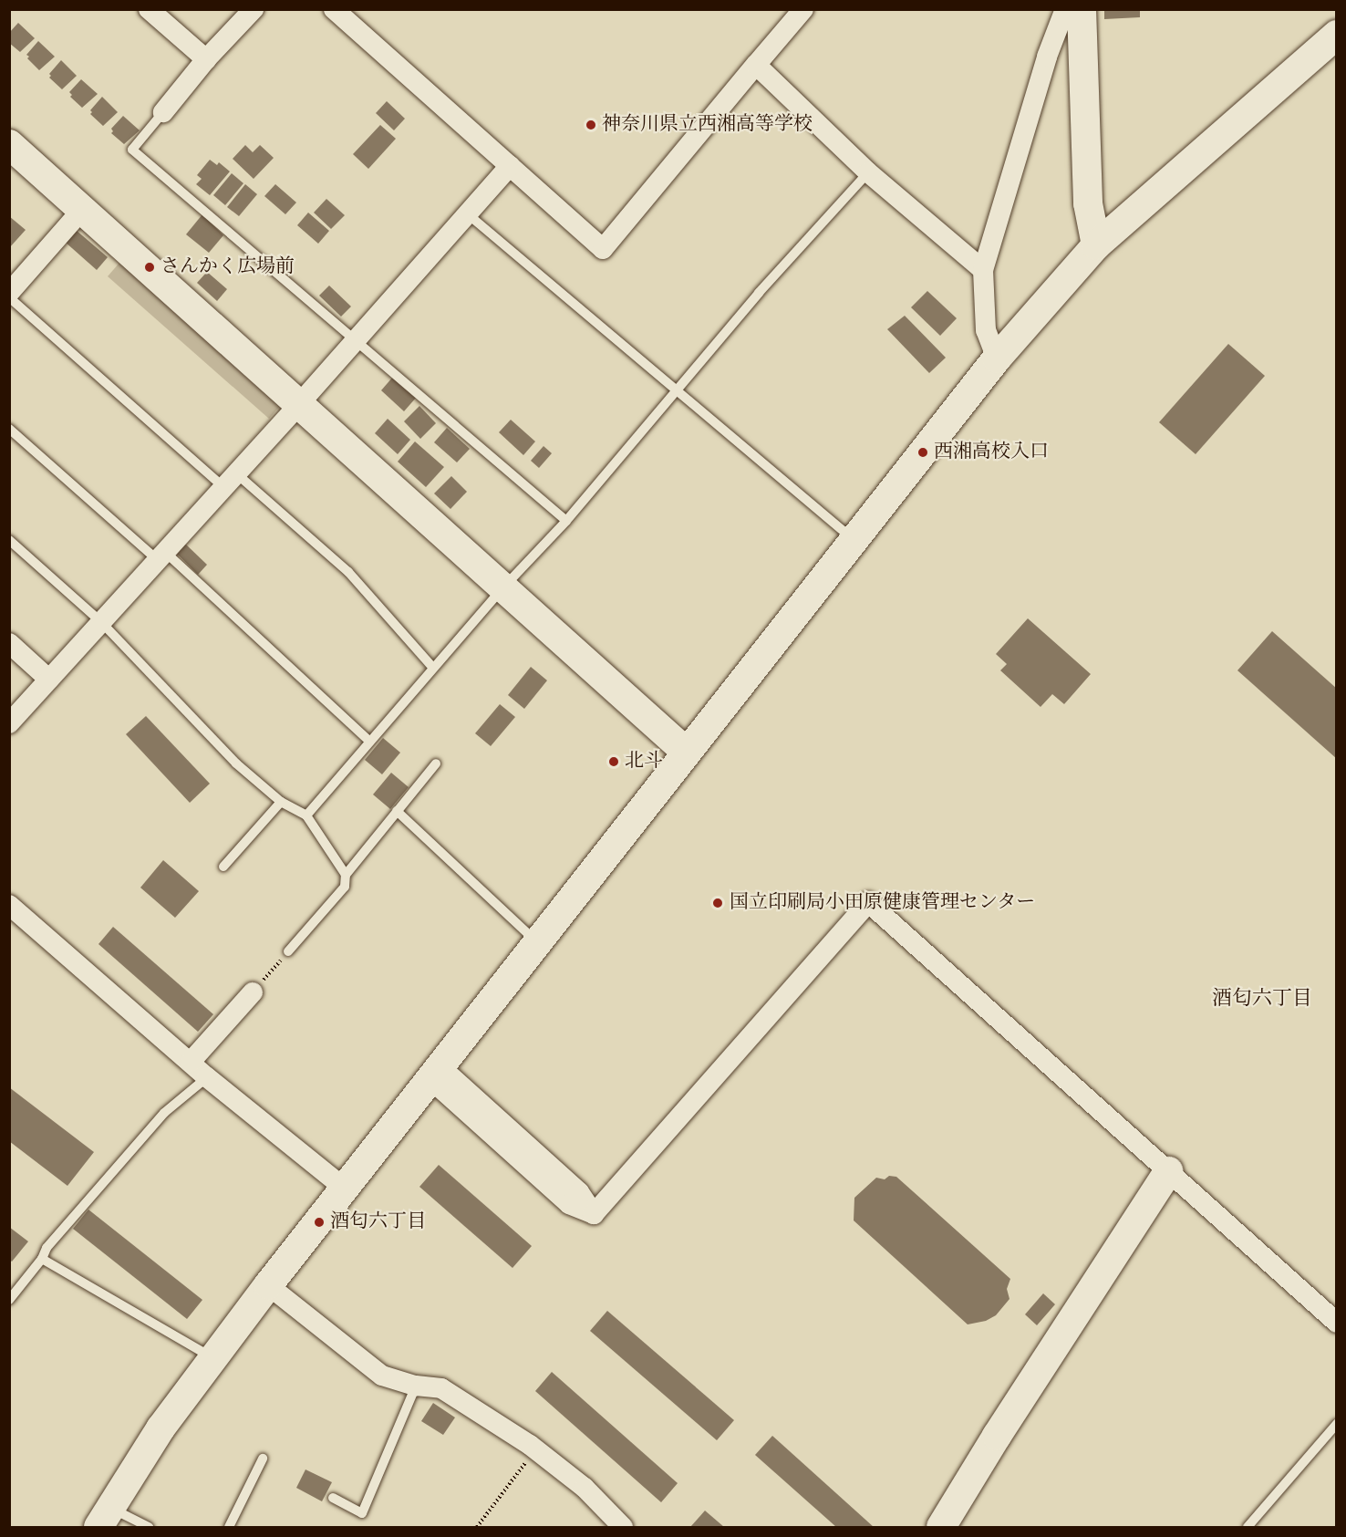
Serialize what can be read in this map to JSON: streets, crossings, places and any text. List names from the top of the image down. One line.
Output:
{"districts":["酒匂六丁目"],"places":["神奈川県立西湘高等学校","さんかく広場前","西湘高校入口","北斗","国立印刷局小田原健康管理センター","酒匂六丁目"]}
